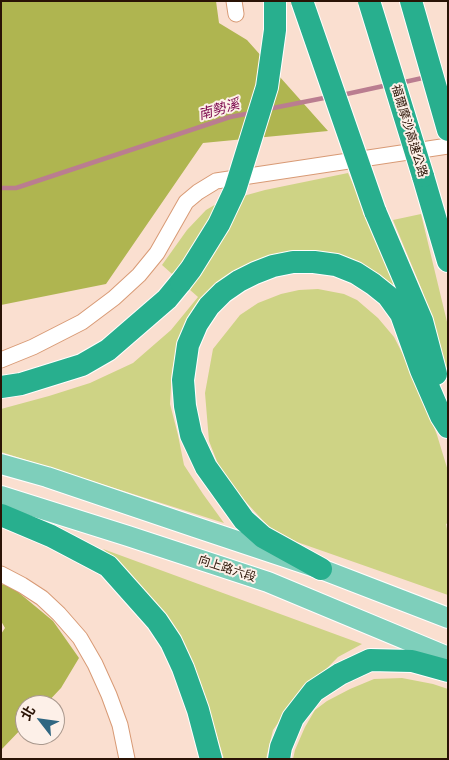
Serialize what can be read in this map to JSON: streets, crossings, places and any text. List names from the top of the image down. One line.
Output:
{"streets":{"highway":["福爾摩沙高速公路"],"main road":["向上路六段"]},"water":["南勢溪"],"north":"top left"}
